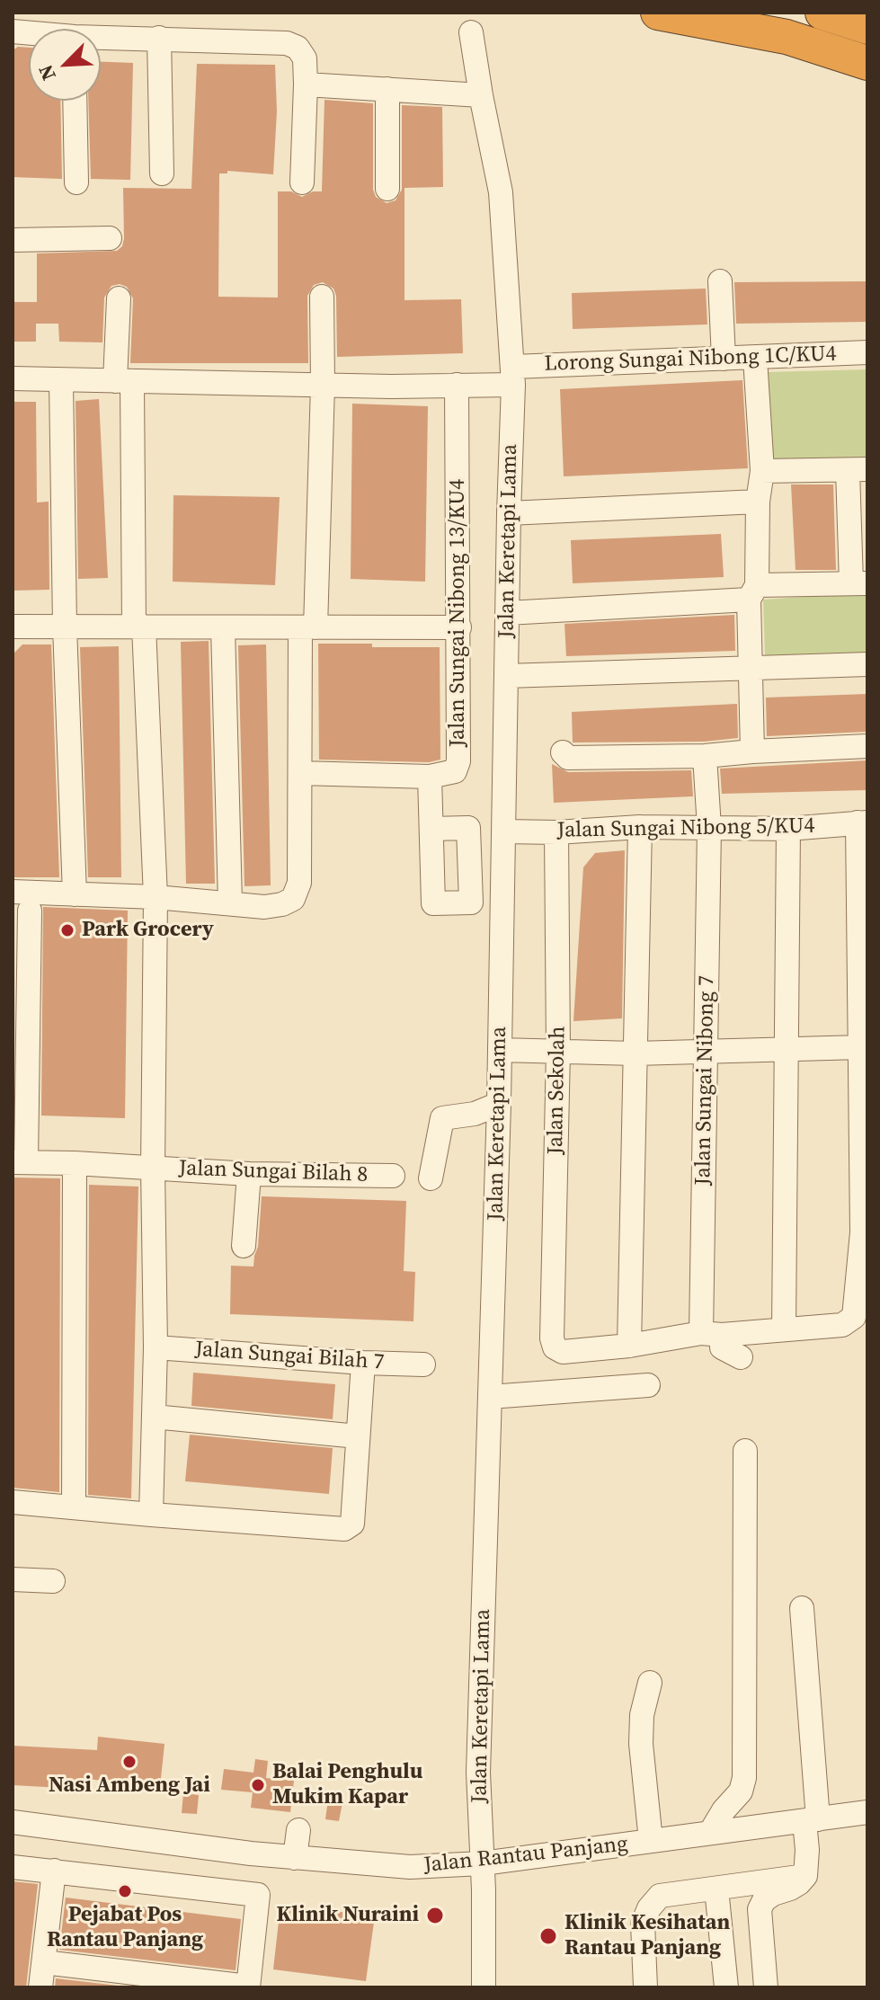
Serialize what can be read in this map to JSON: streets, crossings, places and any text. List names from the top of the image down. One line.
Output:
{"streets":{"street":["Lorong Sungai Nibong 1C/KU4","Jalan Keretapi Lama","Jalan Sungai Nibong 13/KU4","Jalan Sungai Nibong 5/KU4","Jalan Sungai Nibong 7","Jalan Sekolah","Jalan Sungai Bilah 8","Jalan Sungai Bilah 7","Jalan Rantau Panjang"]},"crossings":[["Lorong Sungai Nibong 1C/KU4","Jalan Keretapi Lama"],["Lorong Sungai Nibong 1C/KU4","Jalan Sungai Nibong 13/KU4"],["Jalan Keretapi Lama","Jalan Sungai Nibong 5/KU4"],["Jalan Keretapi Lama","Jalan Rantau Panjang"],["Jalan Sungai Nibong 5/KU4","Jalan Sungai Nibong 7"],["Jalan Sungai Nibong 5/KU4","Jalan Sekolah"]],"places":["Park Grocery","Nasi Ambeng Jai","Balai Penghulu Mukim Kapar","Pejabat Pos Rantau Panjang","Klinik Nuraini","Klinik Kesihatan Rantau Panjang"],"north":"bottom left"}
